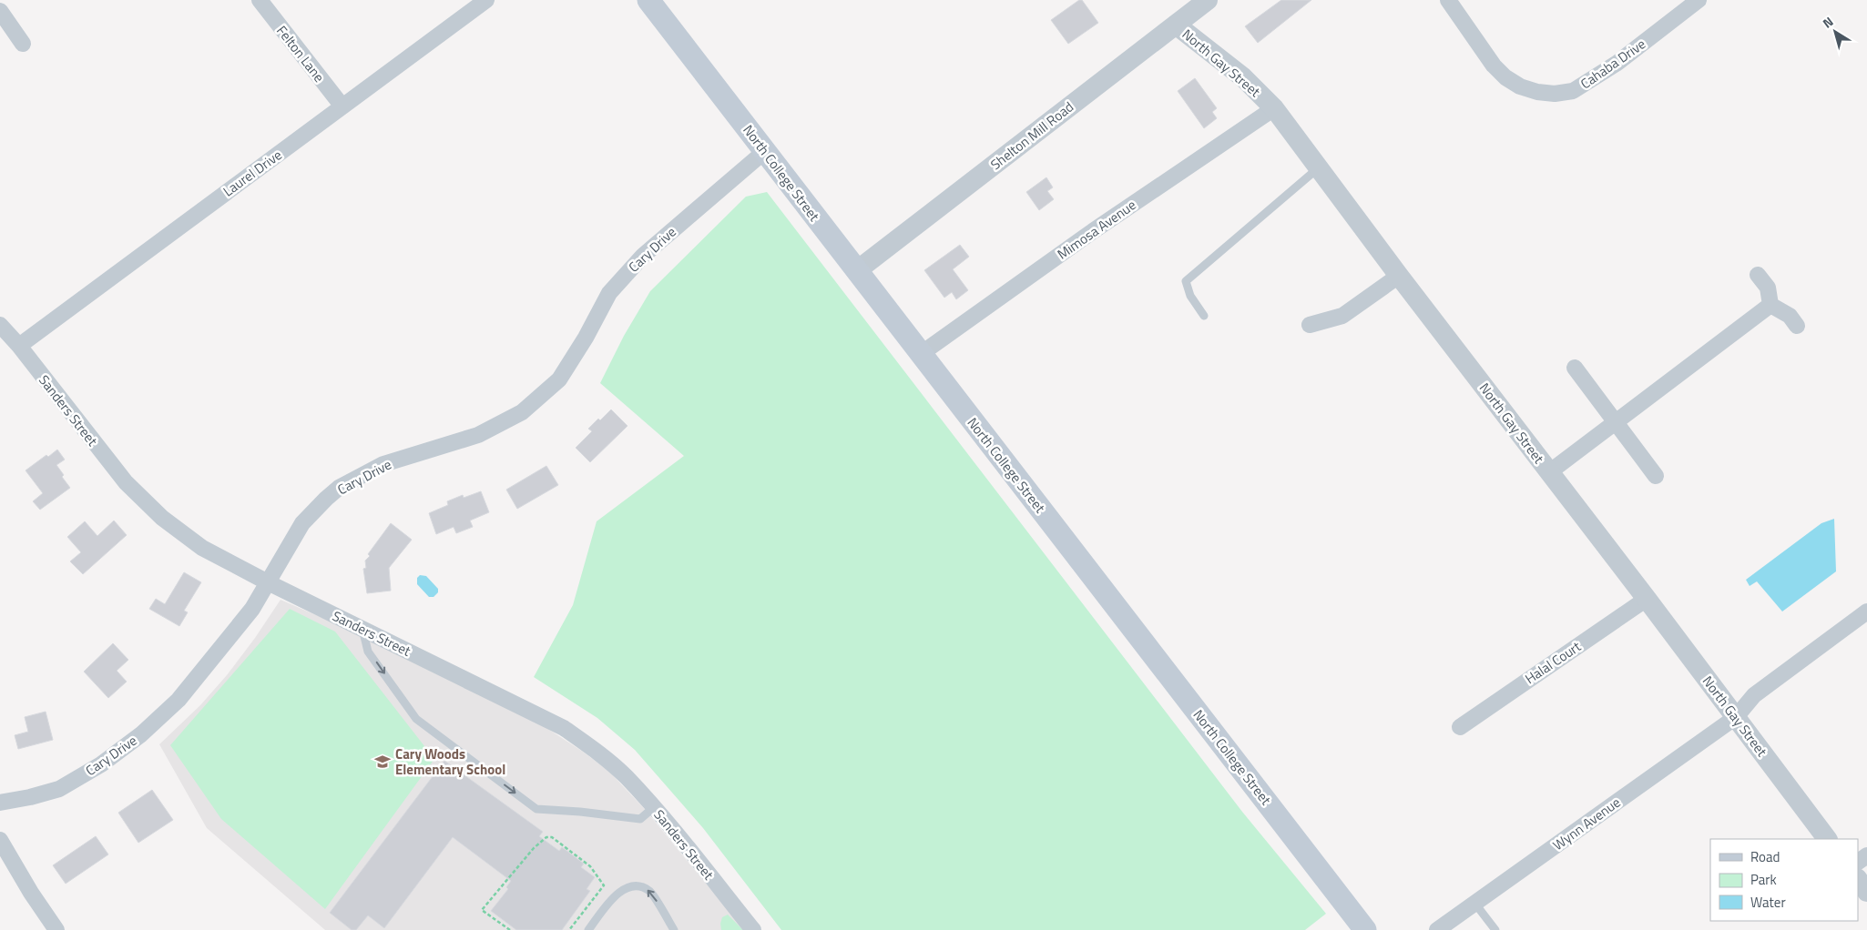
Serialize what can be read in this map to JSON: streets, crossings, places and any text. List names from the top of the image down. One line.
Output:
{"streets":{"main road":["North College Street"],"street":["Felton Lane","North Gay Street","Cahaba Drive","Shelton Mill Road","Laurel Drive","Mimosa Avenue","Cary Drive","Sanders Street","Halal Court","Wynn Avenue"]},"crossings":[["Felton Lane","Laurel Drive"],["North Gay Street","Shelton Mill Road"],["North Gay Street","Mimosa Avenue"],["North Gay Street","Halal Court"],["North Gay Street","Wynn Avenue"],["Shelton Mill Road","North College Street"],["Laurel Drive","Sanders Street"],["North College Street","Mimosa Avenue"],["North College Street","Cary Drive"],["Cary Drive","Sanders Street"]],"places":{"school or university":["Cary Woods Elementary School"]},"legend":["Road","Park","Water"],"north":"top left"}
